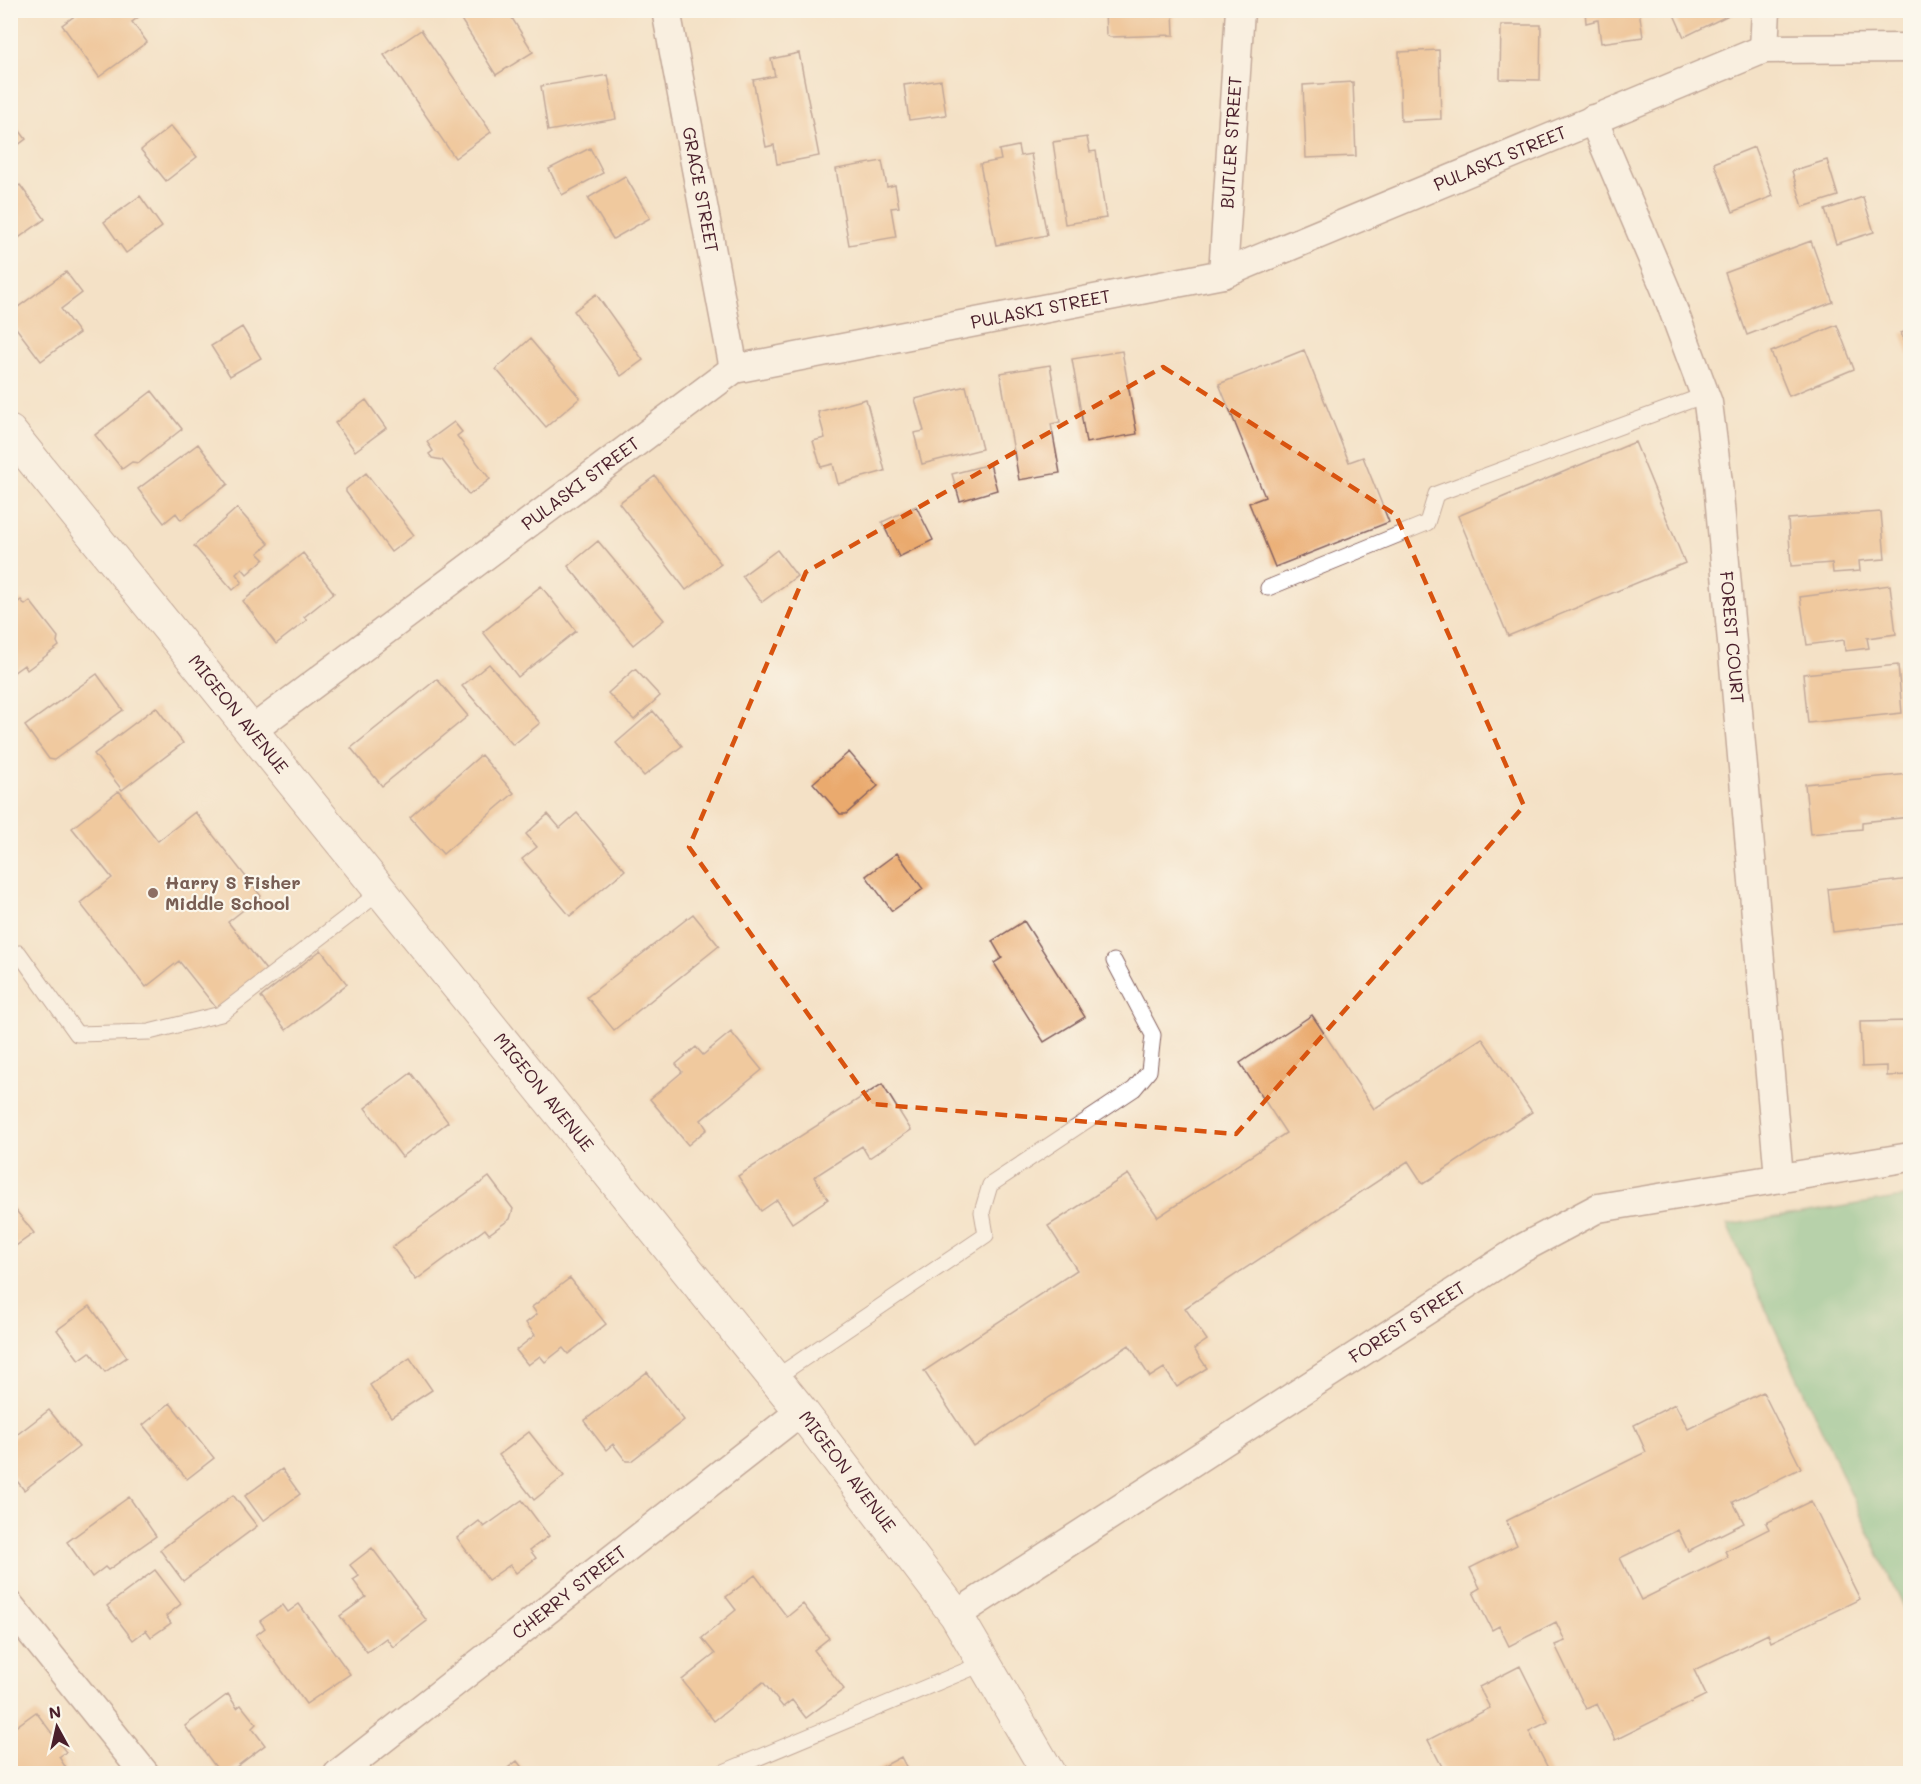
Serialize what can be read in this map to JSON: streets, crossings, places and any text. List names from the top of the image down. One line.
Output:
{"streets":{"main road":["MIGEON AVENUE"],"street":["BUTLER STREET","PULASKI STREET","GRACE STREET","FOREST COURT","FOREST STREET","CHERRY STREET"]},"crossings":[["BUTLER STREET","PULASKI STREET"],["PULASKI STREET","GRACE STREET"],["PULASKI STREET","FOREST COURT"],["PULASKI STREET","MIGEON AVENUE"],["FOREST COURT","FOREST STREET"],["MIGEON AVENUE","FOREST STREET"],["MIGEON AVENUE","CHERRY STREET"]],"places":["Harry S Fisher Middle School"],"north":"top"}
